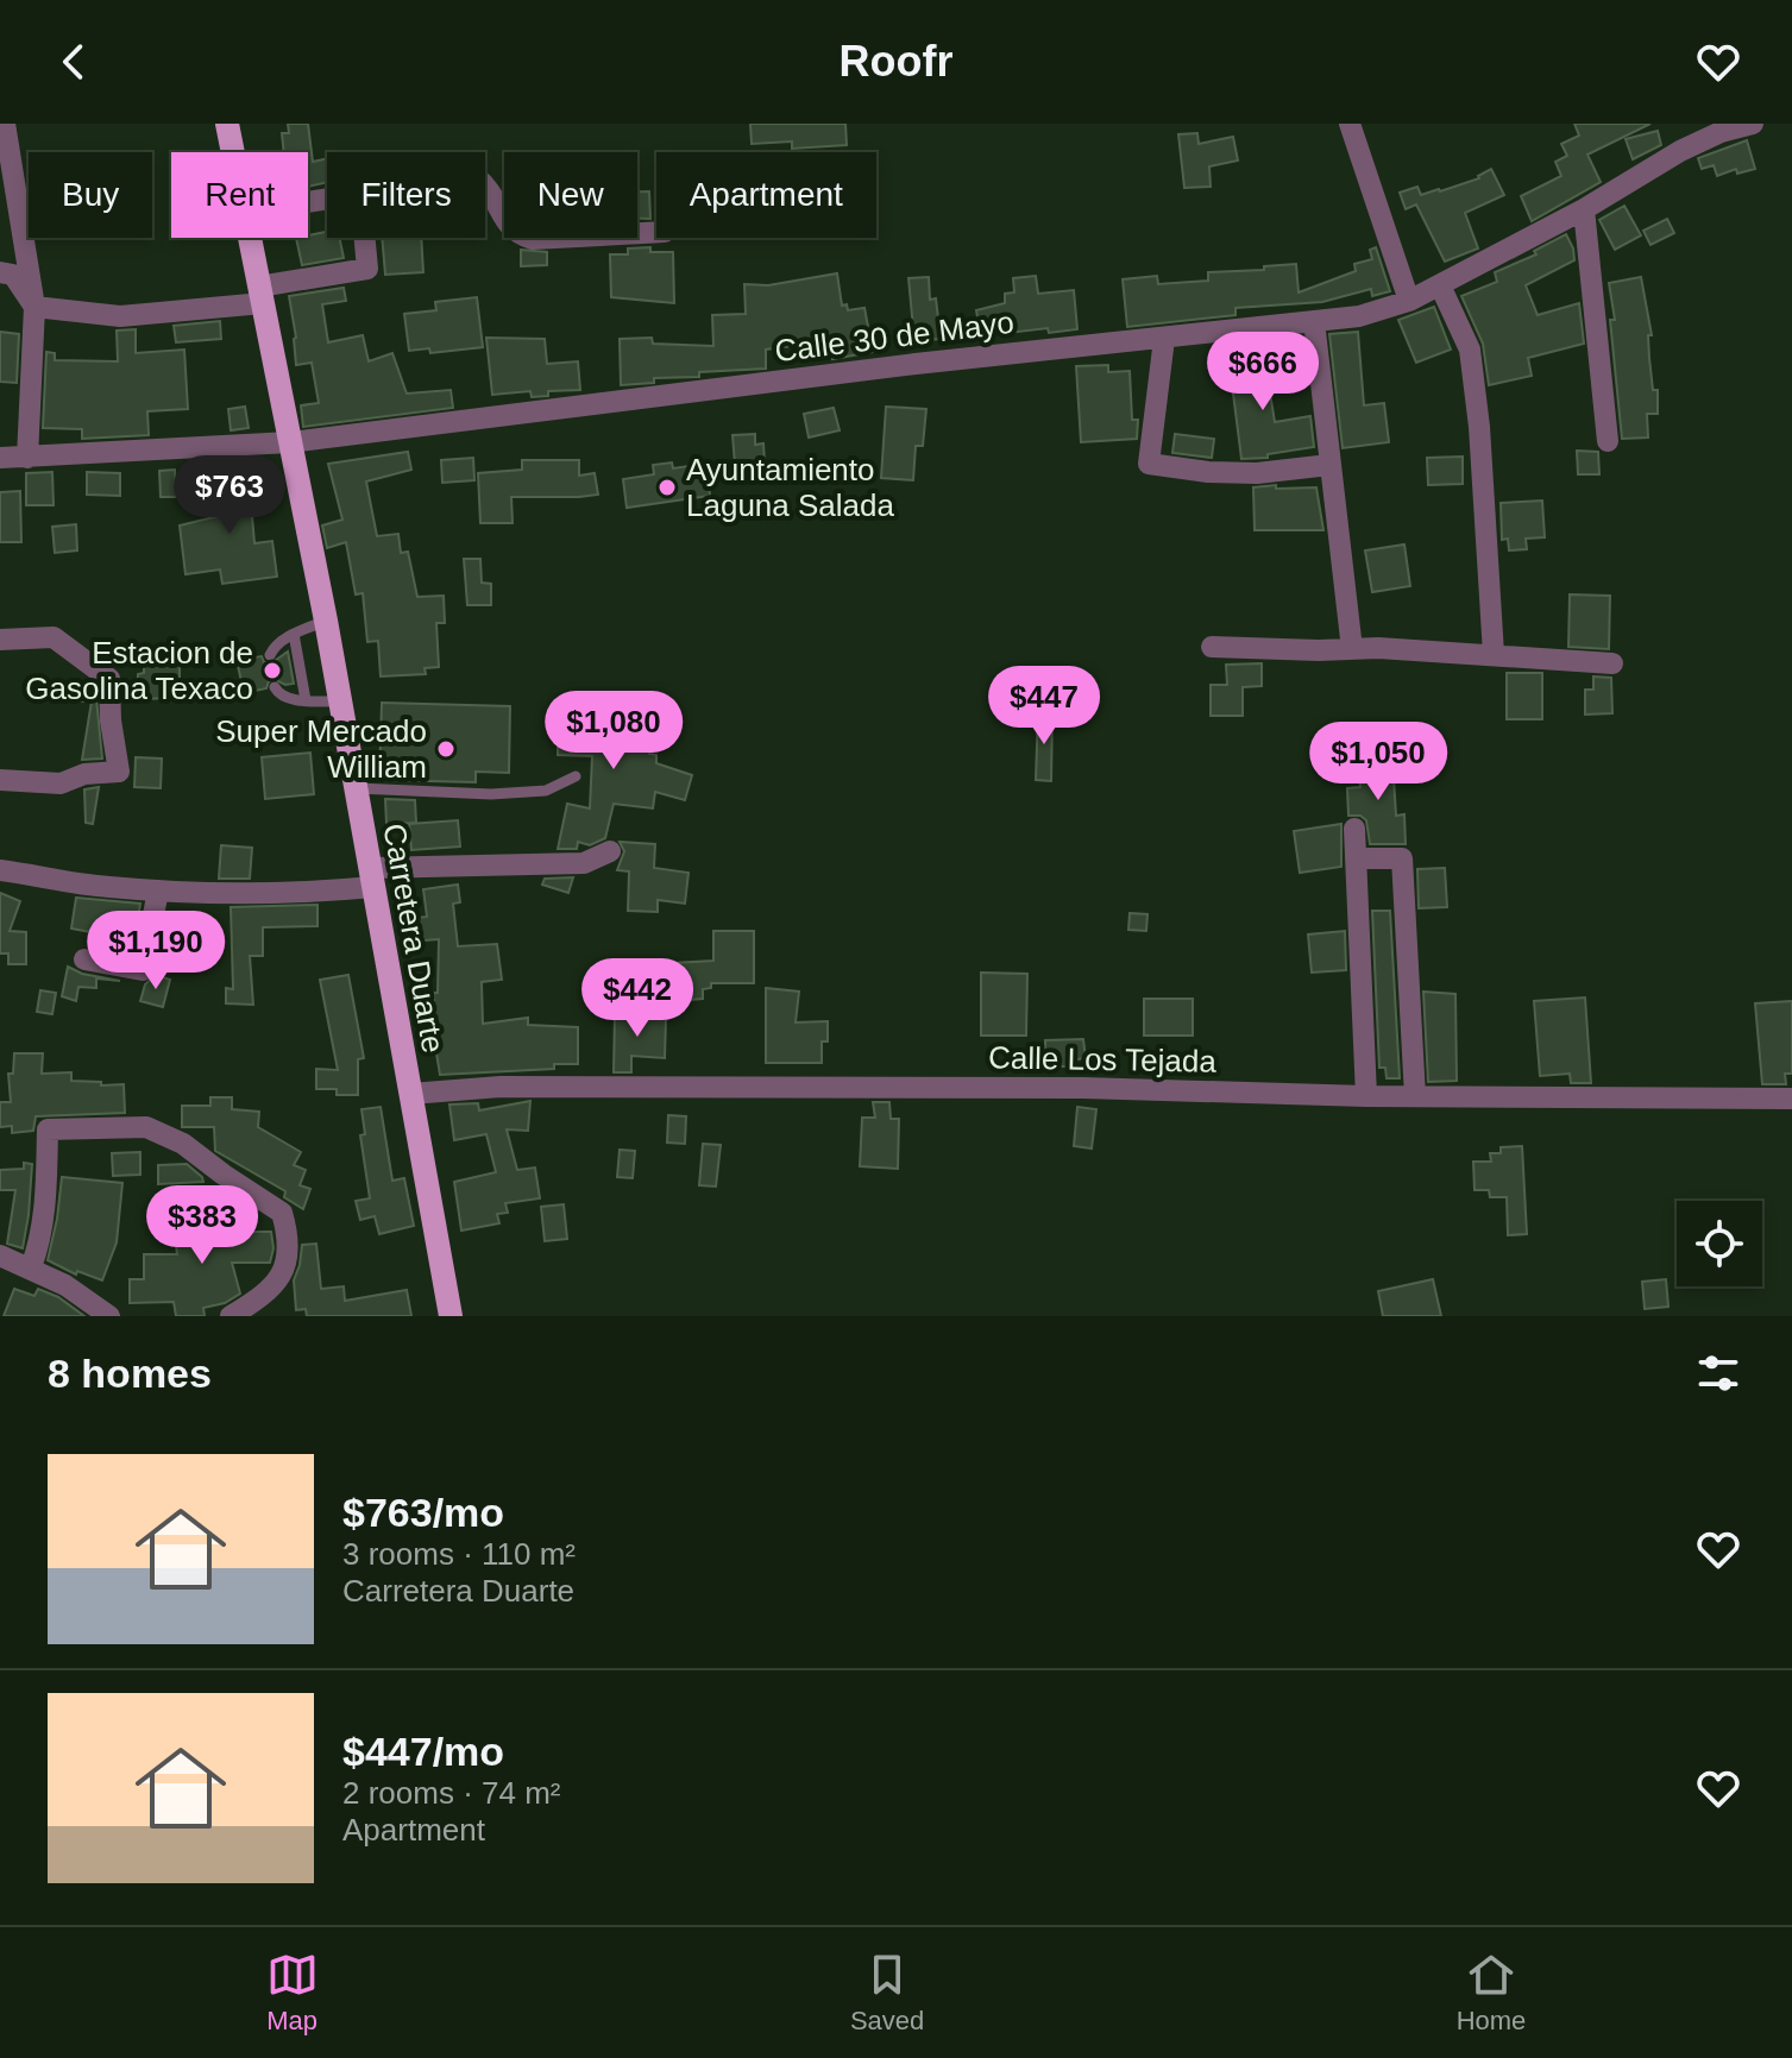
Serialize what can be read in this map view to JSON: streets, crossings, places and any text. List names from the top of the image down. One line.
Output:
{"streets":{"main road":["Carretera Duarte"],"street":["Calle 30 de Mayo","Calle Los Tejada"]},"crossings":[["Calle 30 de Mayo","Carretera Duarte"],["Carretera Duarte","Calle Los Tejada"]],"places":["Ayuntamiento Laguna Salada","Estacion de Gasolina Texaco","Super Mercado William"],"page":{"header":"Roofr","chip":["Buy","Rent","Filters","New","Apartment"],"price":["$666","$763","$447","$1,080","$1,050","$1,190","$442","$383"],"heading":"8 homes","list":[{"name":"$763/mo","note":"3 rooms · 110 m² · Carretera Duarte"},{"name":"$447/mo","note":"2 rooms · 74 m² · Apartment"}],"tabs":["Map","Saved","Home"]}}
